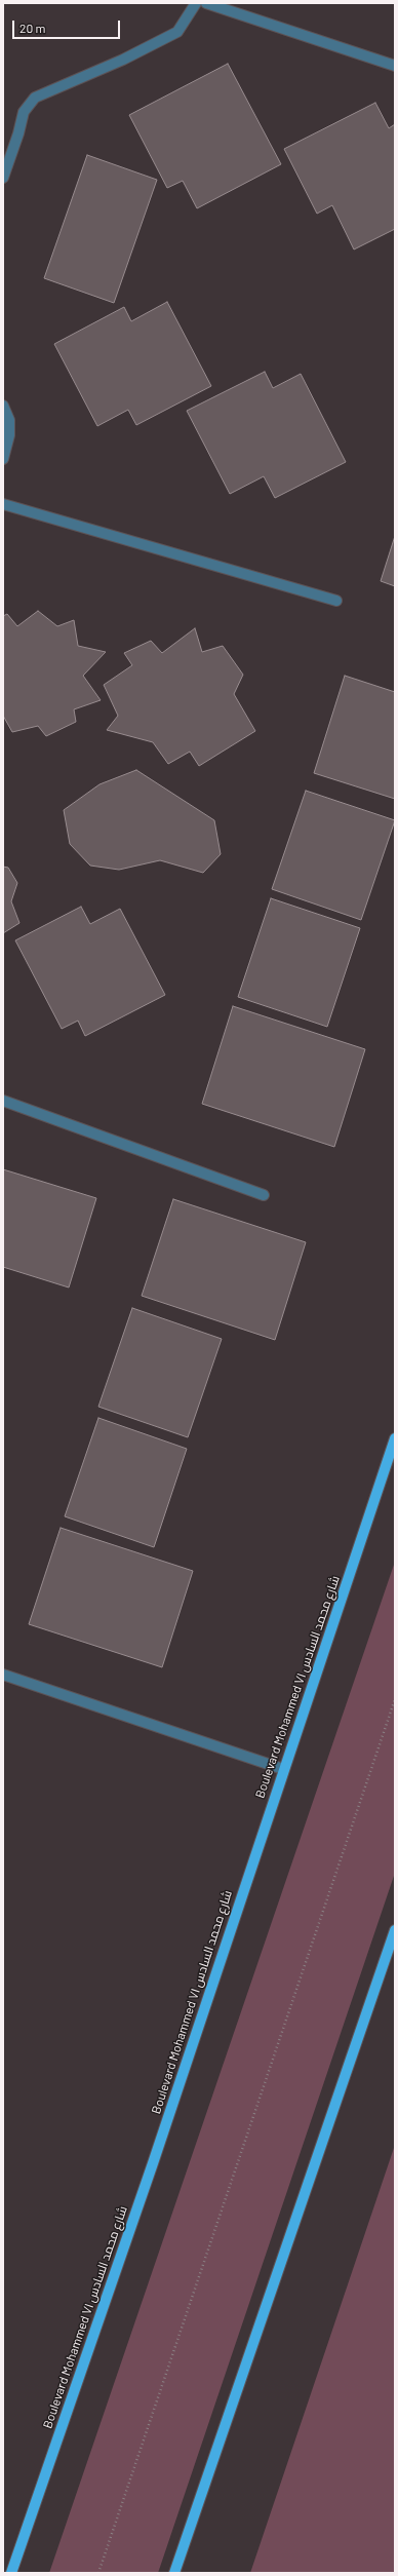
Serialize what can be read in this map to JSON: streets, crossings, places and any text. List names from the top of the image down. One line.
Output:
{"streets":{"main road":["Boulevard Mohammed VI شارع محمد السادس"]},"scale_bar":"20 m"}
